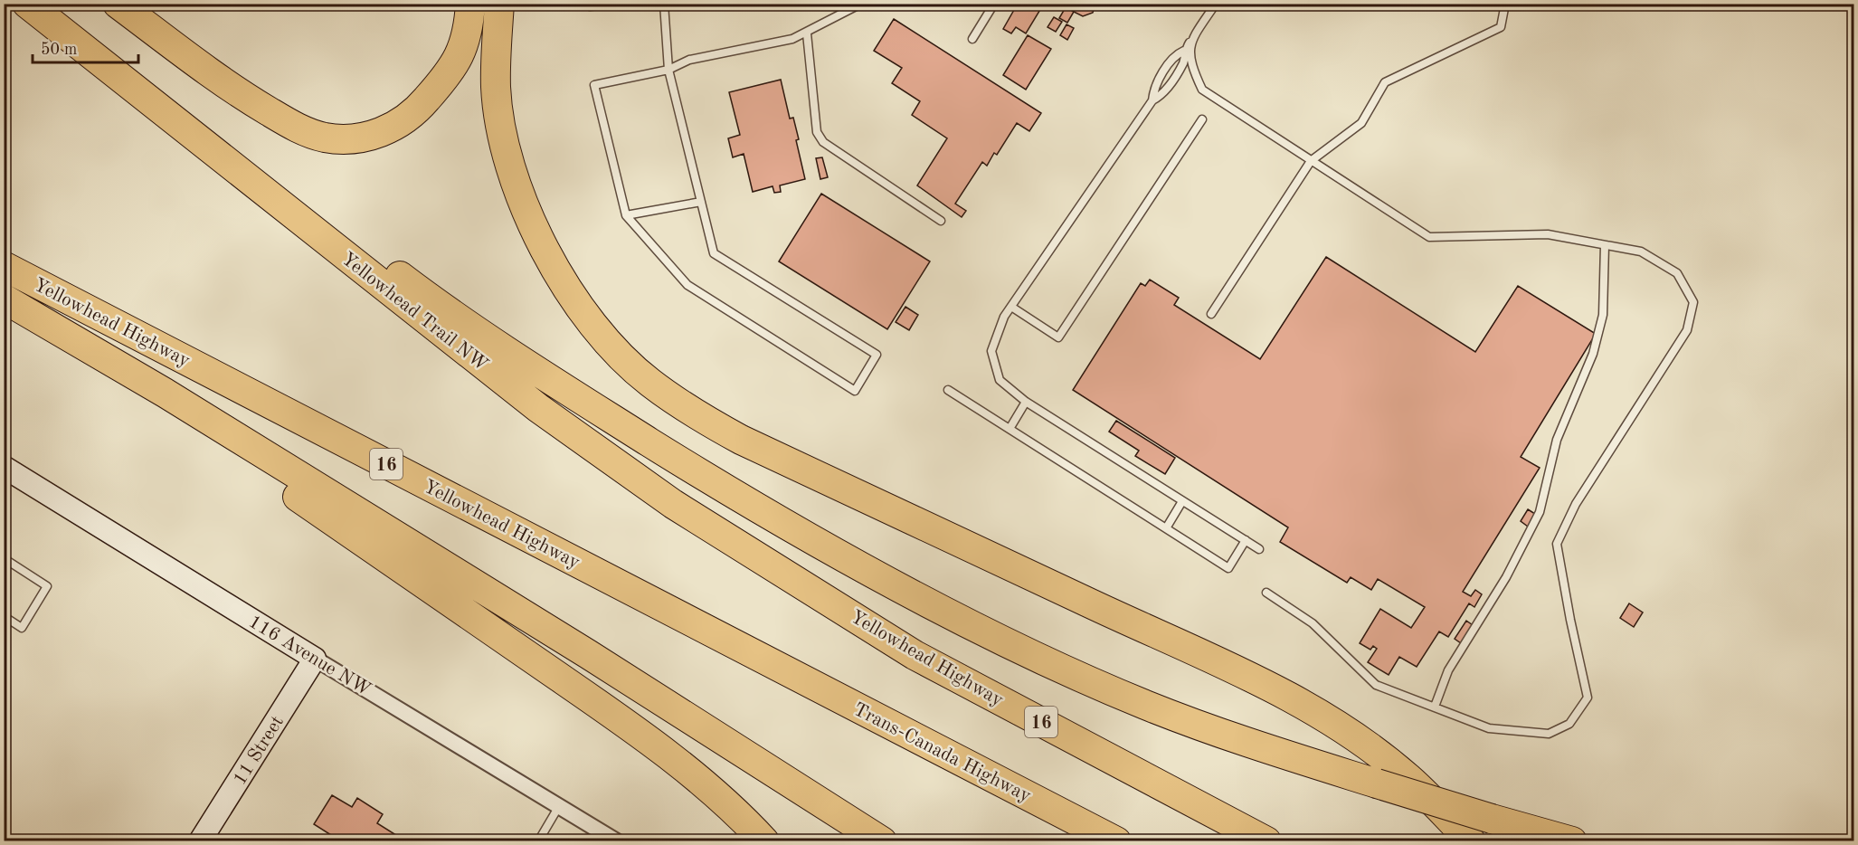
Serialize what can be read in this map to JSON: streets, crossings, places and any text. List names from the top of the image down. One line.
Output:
{"streets":{"highway":["Yellowhead Trail NW","Yellowhead Highway","16","Trans-Canada Highway"],"street":["116 Avenue NW","11 Street"]},"crossings":[["Yellowhead Trail NW","Yellowhead Highway"],["Yellowhead Highway","Trans-Canada Highway"],["116 Avenue NW","11 Street"]],"scale_bar":"50 m"}
